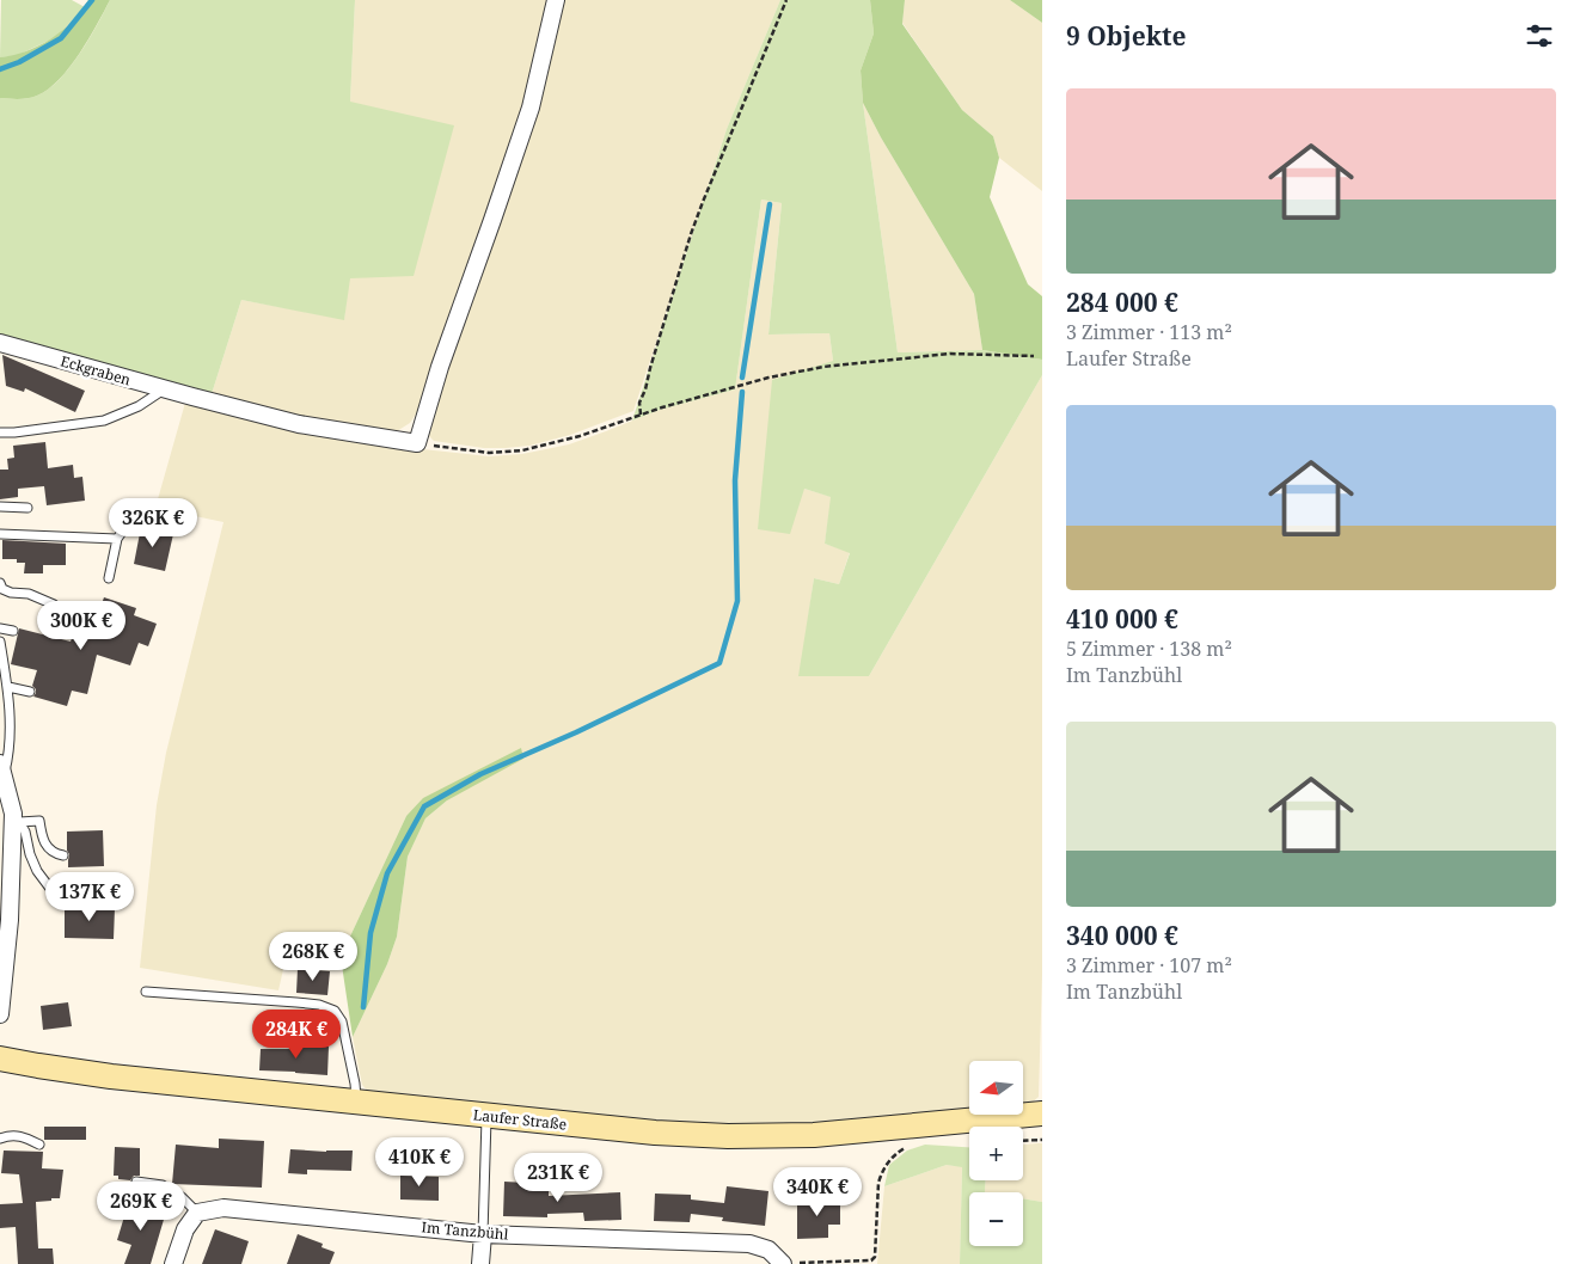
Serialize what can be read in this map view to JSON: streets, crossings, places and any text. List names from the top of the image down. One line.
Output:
{"streets":{"main road":["Laufer Straße"],"street":["Eckgraben","Im Tanzbühl"]},"north":"left","page":{"heading":"9 Objekte","list":[{"name":"284 000 €","note":"3 Zimmer · 113 m² · Laufer Straße"},{"name":"410 000 €","note":"5 Zimmer · 138 m² · Im Tanzbühl"},{"name":"340 000 €","note":"3 Zimmer · 107 m² · Im Tanzbühl"}],"price":["326K €","300K €","137K €","268K €","284K €","410K €","231K €","340K €","269K €"],"map_buttons":["+","−"]}}
